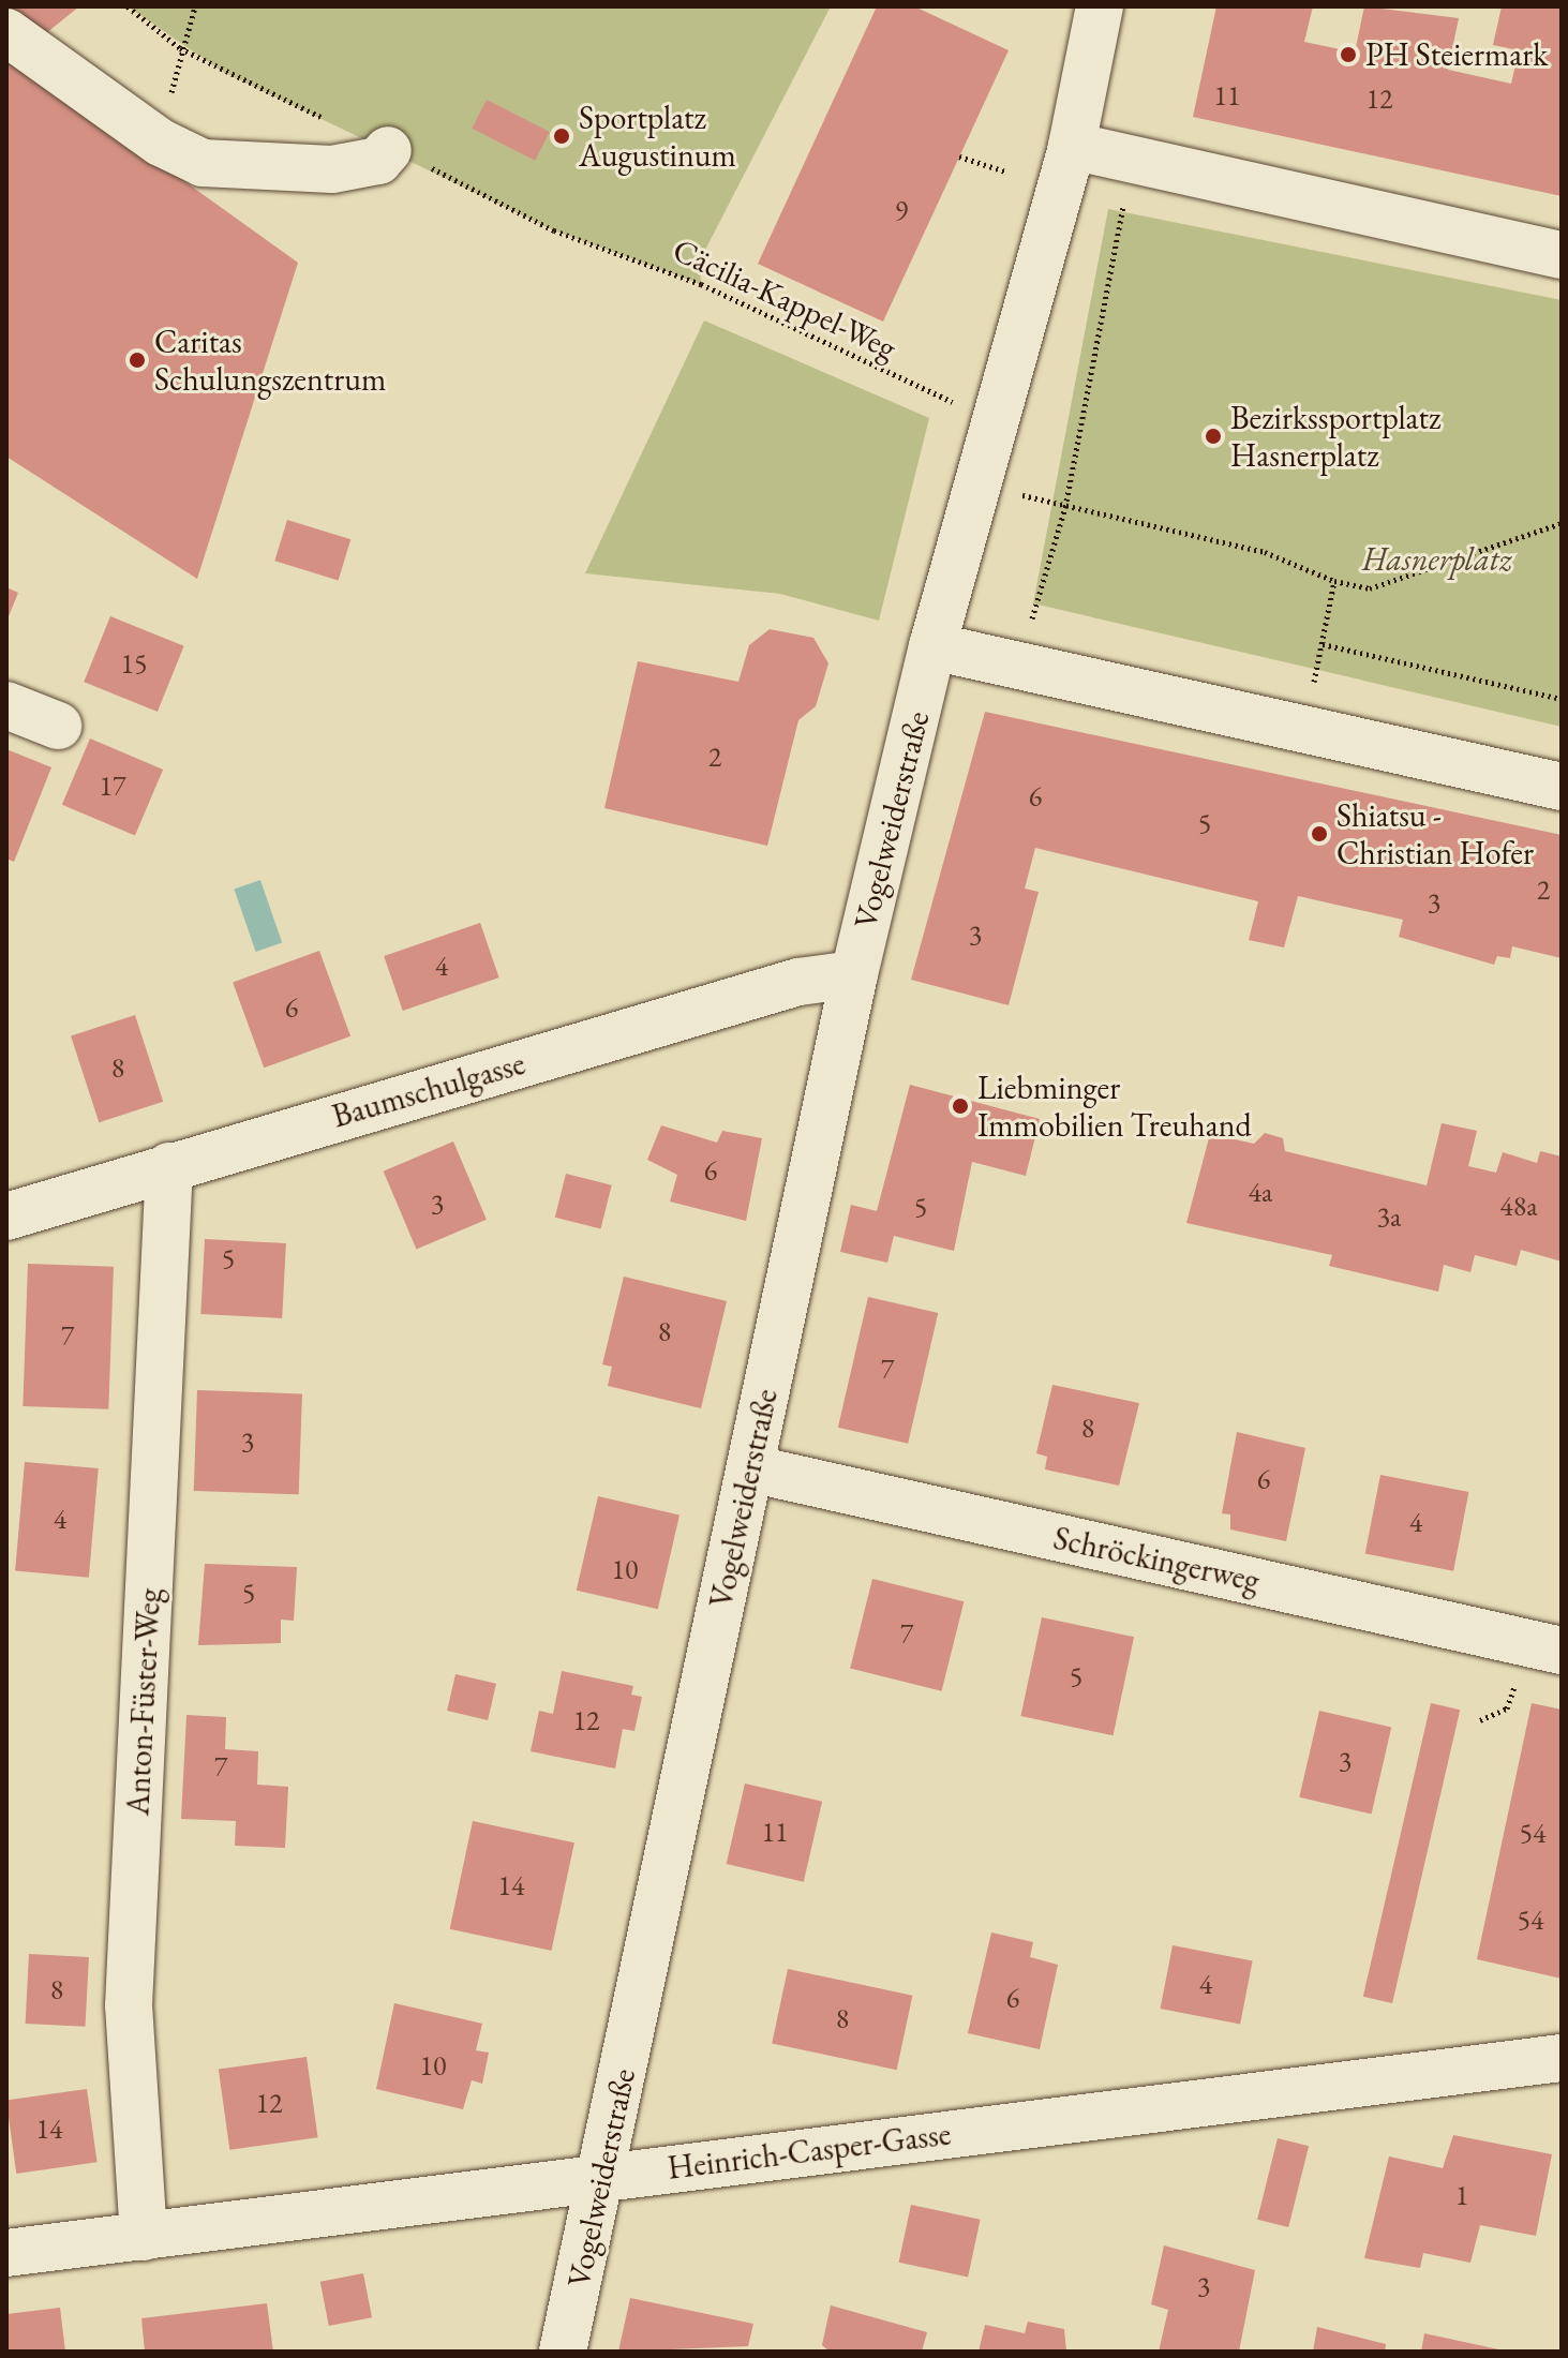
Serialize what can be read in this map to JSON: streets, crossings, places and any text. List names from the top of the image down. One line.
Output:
{"streets":{"street":["Vogelweiderstraße","Baumschulgasse","Schröckingerweg","Anton-Füster-Weg","Heinrich-Casper-Gasse"],"path":["Cäcilia-Kappel-Weg"]},"crossings":[["Vogelweiderstraße","Baumschulgasse"],["Vogelweiderstraße","Schröckingerweg"],["Vogelweiderstraße","Heinrich-Casper-Gasse"],["Baumschulgasse","Anton-Füster-Weg"],["Anton-Füster-Weg","Heinrich-Casper-Gasse"]],"parks":["Hasnerplatz"],"places":["PH Steiermark","Sportplatz Augustinum","Caritas Schulungszentrum","Bezirkssportplatz Hasnerplatz","Shiatsu - Christian Hofer","Liebminger Immobilien Treuhand"],"house_numbers":["11","12","9","15","2","17","6","5","2","3","3","4","6","8","6","4a","3","48a","5","3a","5","8","7","7","8","3","6","4","4","10","5","7","5","12","3","7","11","54","14","54","4","8","6","8","10","12","14","1","3"]}
